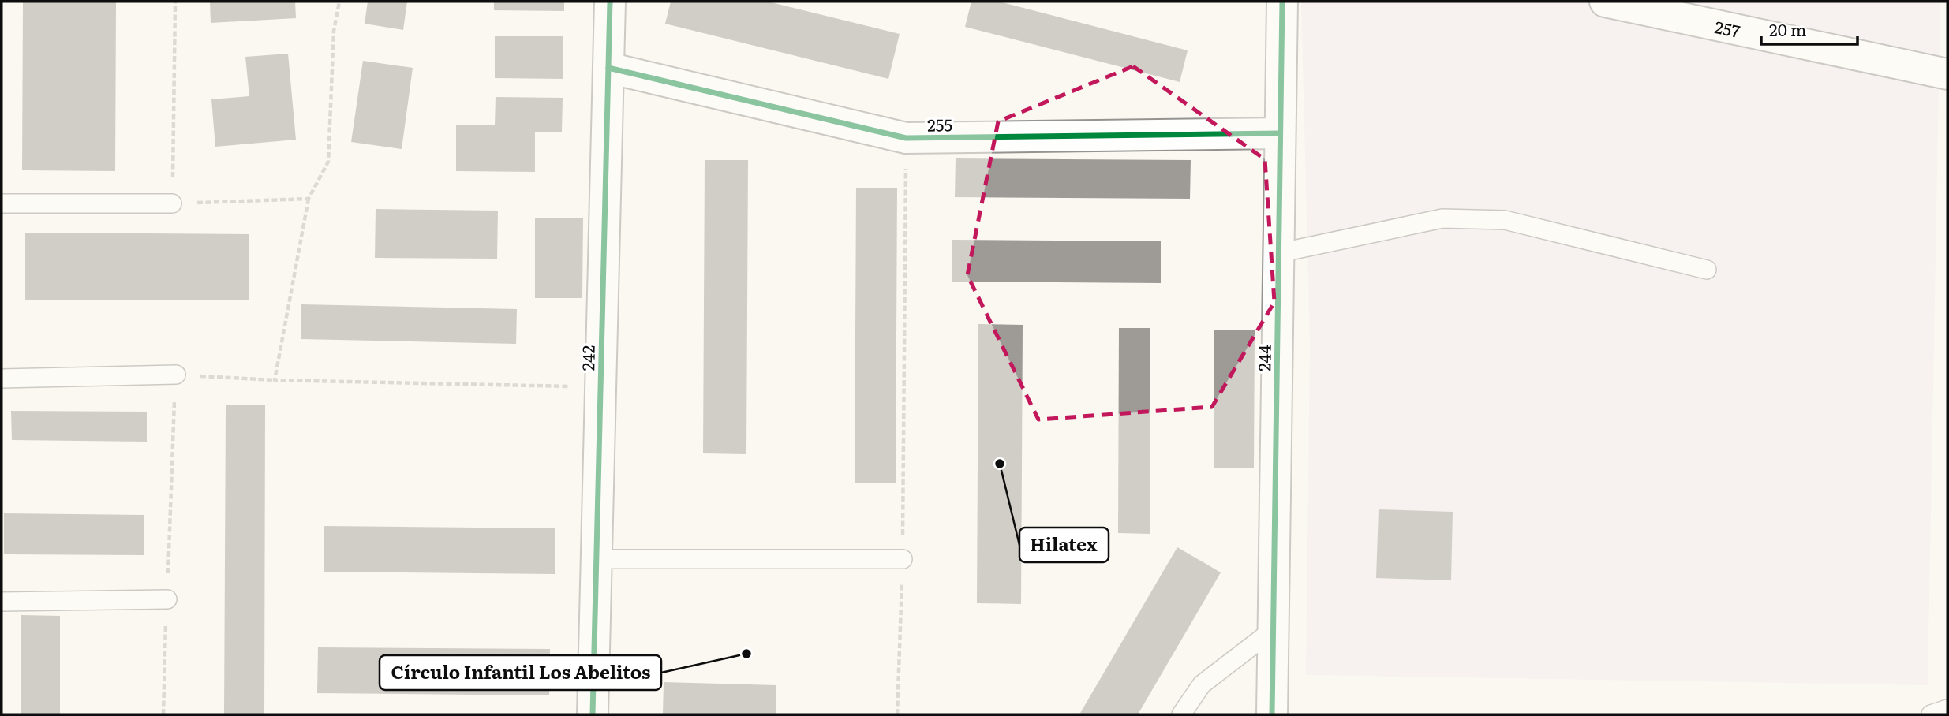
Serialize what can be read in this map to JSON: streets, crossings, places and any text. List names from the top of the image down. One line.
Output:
{"streets":{"street":["257","255","242","244"]},"crossings":[["255","242"],["255","244"]],"places":["Hilatex","Círculo Infantil Los Abelitos"],"scale_bar":"20 m"}
